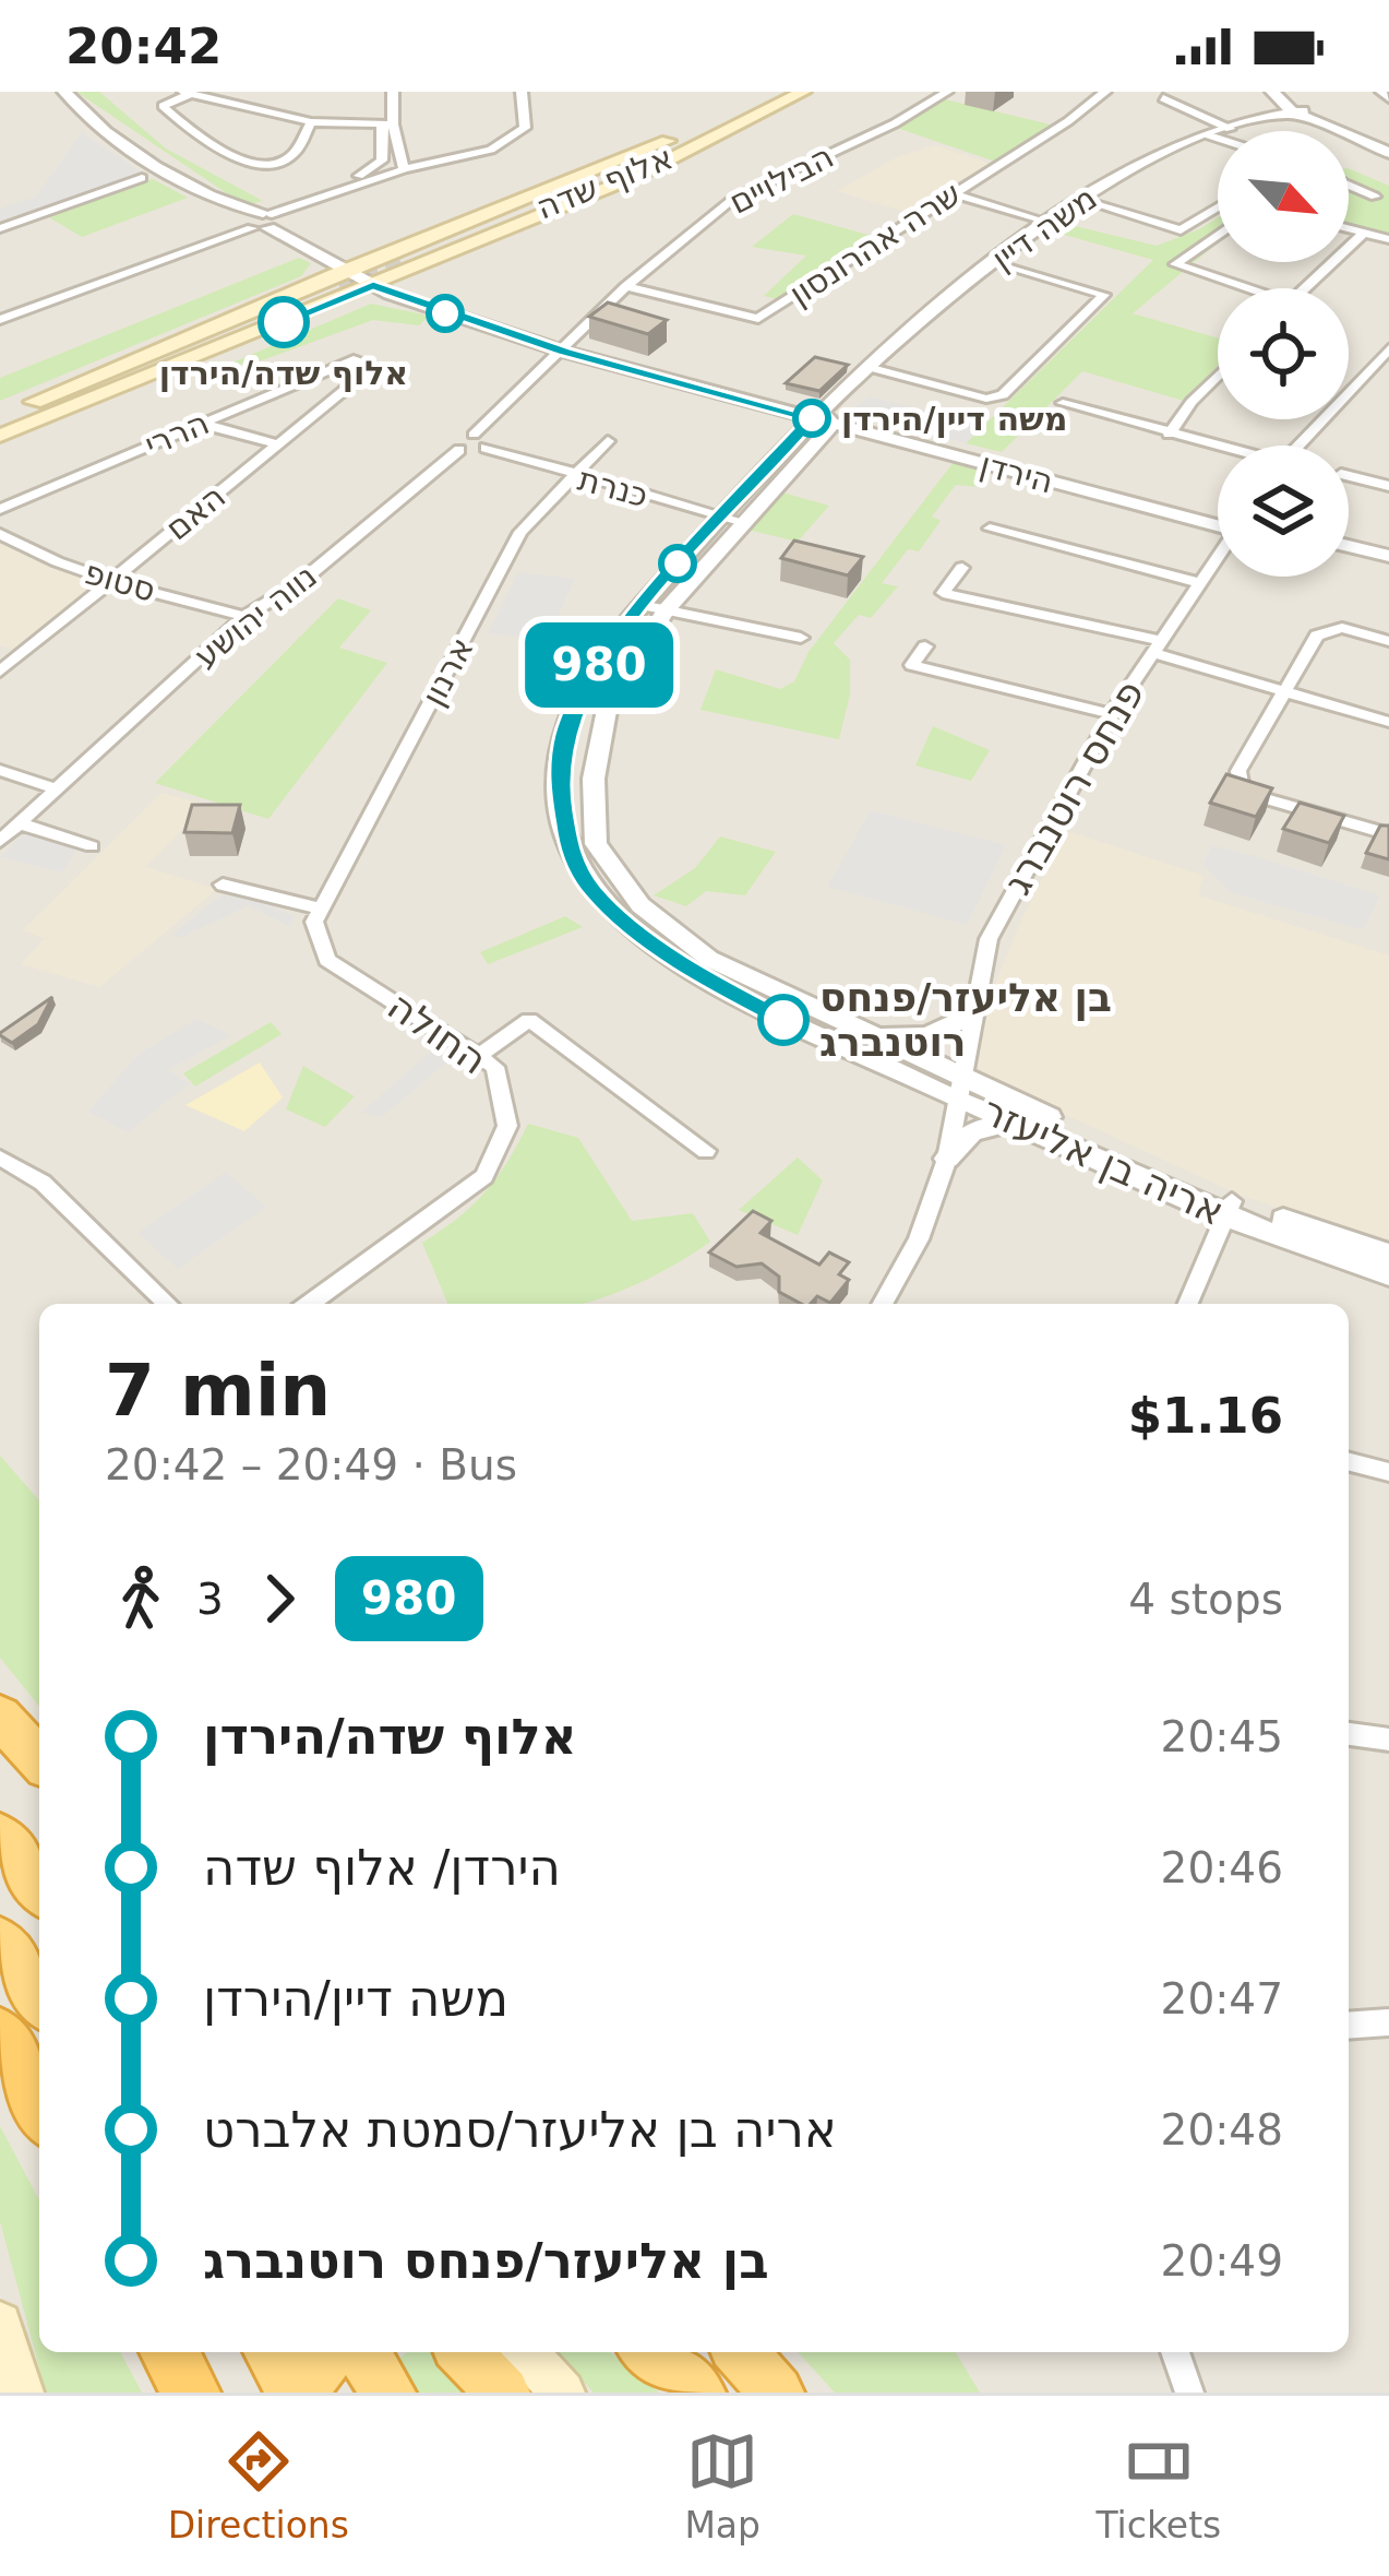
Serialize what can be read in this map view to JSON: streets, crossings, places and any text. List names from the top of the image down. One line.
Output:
{"streets":{"main road":["אלוף שדה"],"street":["הבילויים","משה דיין","שרה אהרונסון","הררי","הירדן","כנרת","האם","סטופ","נווה יהושע","ארנון","פנחס רוטנברג","החולה","אריה בן אליעזר"]},"crossings":[["הבילויים","שרה אהרונסון"],["הבילויים","הירדן"],["משה דיין","הירדן"],["משה דיין","אריה בן אליעזר"],["הררי","האם"],["הירדן","אריה בן אליעזר"],["כנרת","ארנון"],["כנרת","אריה בן אליעזר"],["האם","סטופ"],["סטופ","נווה יהושע"],["ארנון","החולה"],["פנחס רוטנברג","אריה בן אליעזר"]],"places":["אלוף שדה/הירדן","משה דיין/הירדן","בן אליעזר/פנחס רוטנברג"],"lines":["bus line 980"],"north":"bottom right","page":{"status":"20:42","on_map":"980","heading":["7 min","20:42 – 20:49 · Bus","$1.16"],"legs":["3","980","4 stops"],"list":[{"name":"אלוף שדה/הירדן","value":"20:45"},{"name":"הירדן/ אלוף שדה","value":"20:46"},{"name":"משה דיין/הירדן","value":"20:47"},{"name":"אריה בן אליעזר/סמטת אלברט","value":"20:48"},{"name":"בן אליעזר/פנחס רוטנברג","value":"20:49"}],"tabs":["Directions","Map","Tickets"]}}
